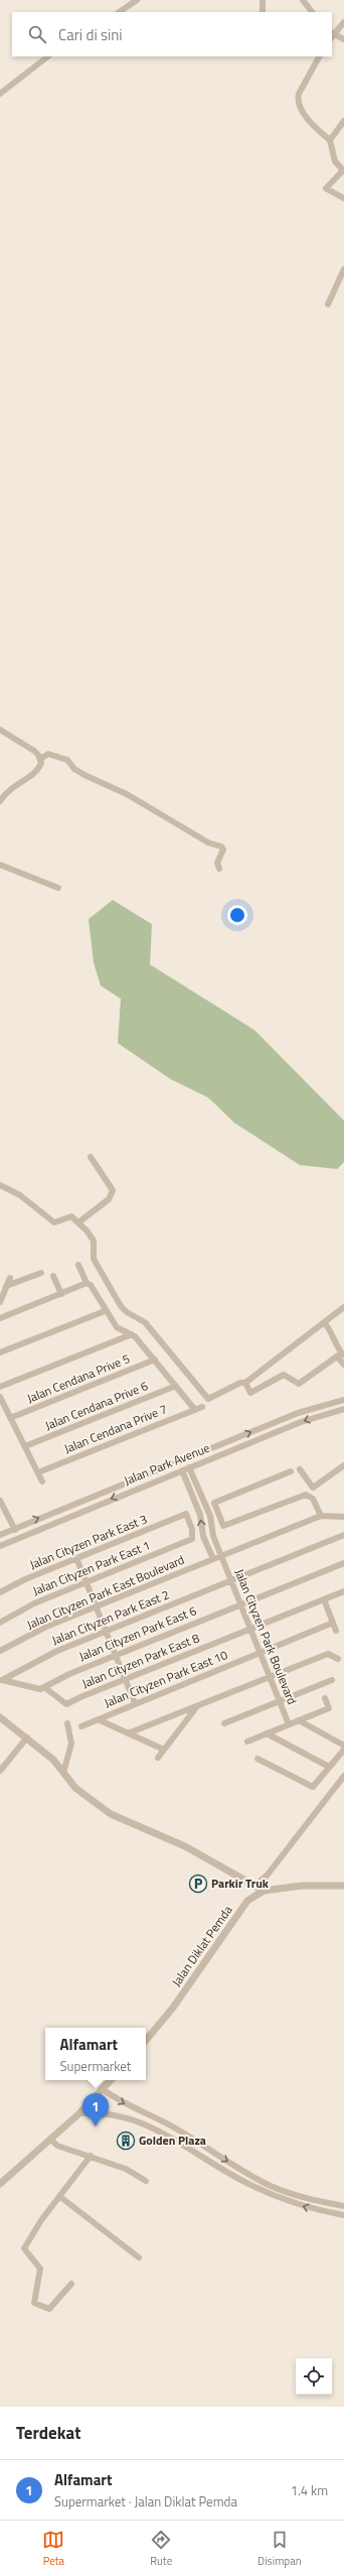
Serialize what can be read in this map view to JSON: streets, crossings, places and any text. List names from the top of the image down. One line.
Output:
{"streets":{"street":["Jalan Cendana Prive 5","Jalan Cendana Prive 6","Jalan Cendana Prive 7","Jalan Park Avenue","Jalan Cityzen Park East 3","Jalan Cityzen Park East 1","Jalan Cityzen Park East Boulevard","Jalan Cityzen Park East 2","Jalan Cityzen Park East 6","Jalan Cityzen Park Boulevard","Jalan Cityzen Park East 8","Jalan Cityzen Park East 10","Jalan Diklat Pemda"]},"crossings":[["Jalan Park Avenue","Jalan Cityzen Park Boulevard"],["Jalan Cityzen Park East 3","Jalan Cityzen Park East 1"],["Jalan Cityzen Park East Boulevard","Jalan Cityzen Park Boulevard"],["Jalan Cityzen Park East 2","Jalan Cityzen Park Boulevard"],["Jalan Cityzen Park East 6","Jalan Cityzen Park Boulevard"],["Jalan Cityzen Park East 6","Jalan Cityzen Park East 8"],["Jalan Cityzen Park Boulevard","Jalan Cityzen Park East 8"],["Jalan Cityzen Park Boulevard","Jalan Cityzen Park East 10"]],"places":{"parking":["Parkir Truk"],"building":["Golden Plaza"]},"page":{"search":"Cari di sini","popup":["Alfamart","Supermarket"],"pins":"1","heading":"Terdekat","list":[{"mark":"1","name":"Alfamart","note":"Supermarket · Jalan Diklat Pemda","value":"1.4 km"}],"nav":["Peta","Rute","Disimpan"]}}
